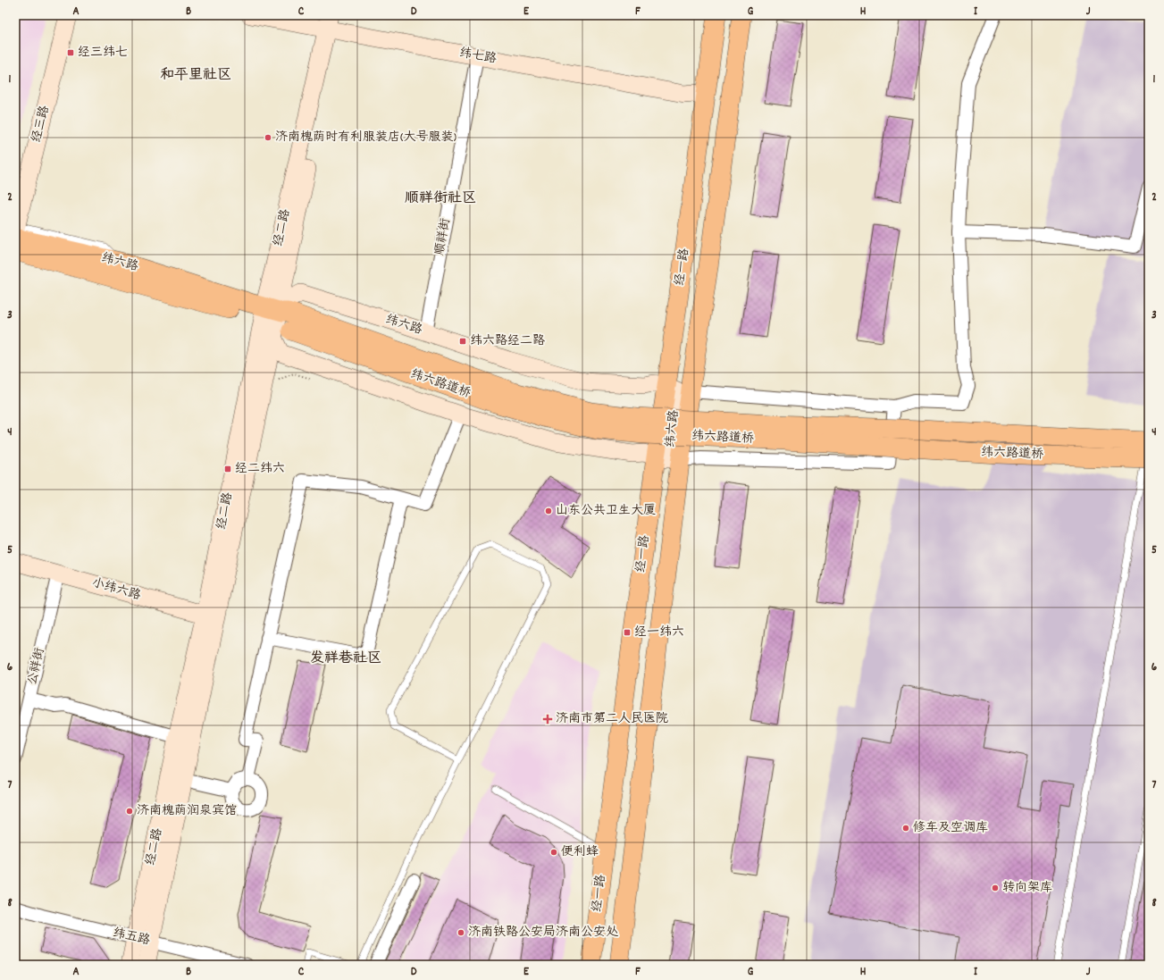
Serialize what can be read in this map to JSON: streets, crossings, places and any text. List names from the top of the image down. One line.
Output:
{"streets":{"main road":["纬六路","经一路","纬六路道桥"],"street":["纬七路","经三路","经二路","顺祥街","小纬六路","公祥街","纬五路"]},"crossings":[["纬七路","经二路"],["纬七路","顺祥街"],["纬七路","经一路"],["经三路","纬六路"],["经二路","纬六路"],["经二路","纬六路道桥"],["经二路","小纬六路"],["经二路","纬五路"],["顺祥街","纬六路"],["纬六路","经一路"],["纬六路","纬六路道桥"],["小纬六路","公祥街"]],"districts":["和平里社区","顺祥街社区","发祥巷社区"],"places":{"transit":["经三纬七","纬六路经二路","经二纬六","经一纬六"],"other":["济南槐荫时有利服装店(大号服装)","山东公共卫生大厦","济南槐荫润泉宾馆","修车及空调库","便利蜂","转向架库","济南铁路公安局济南公安处"],"health":["济南市第二人民医院"]},"grid":{"columns":["A","B","C","D","E","F","G","H","I","J"],"rows":["1","2","3","4","5","6","7","8"]}}
